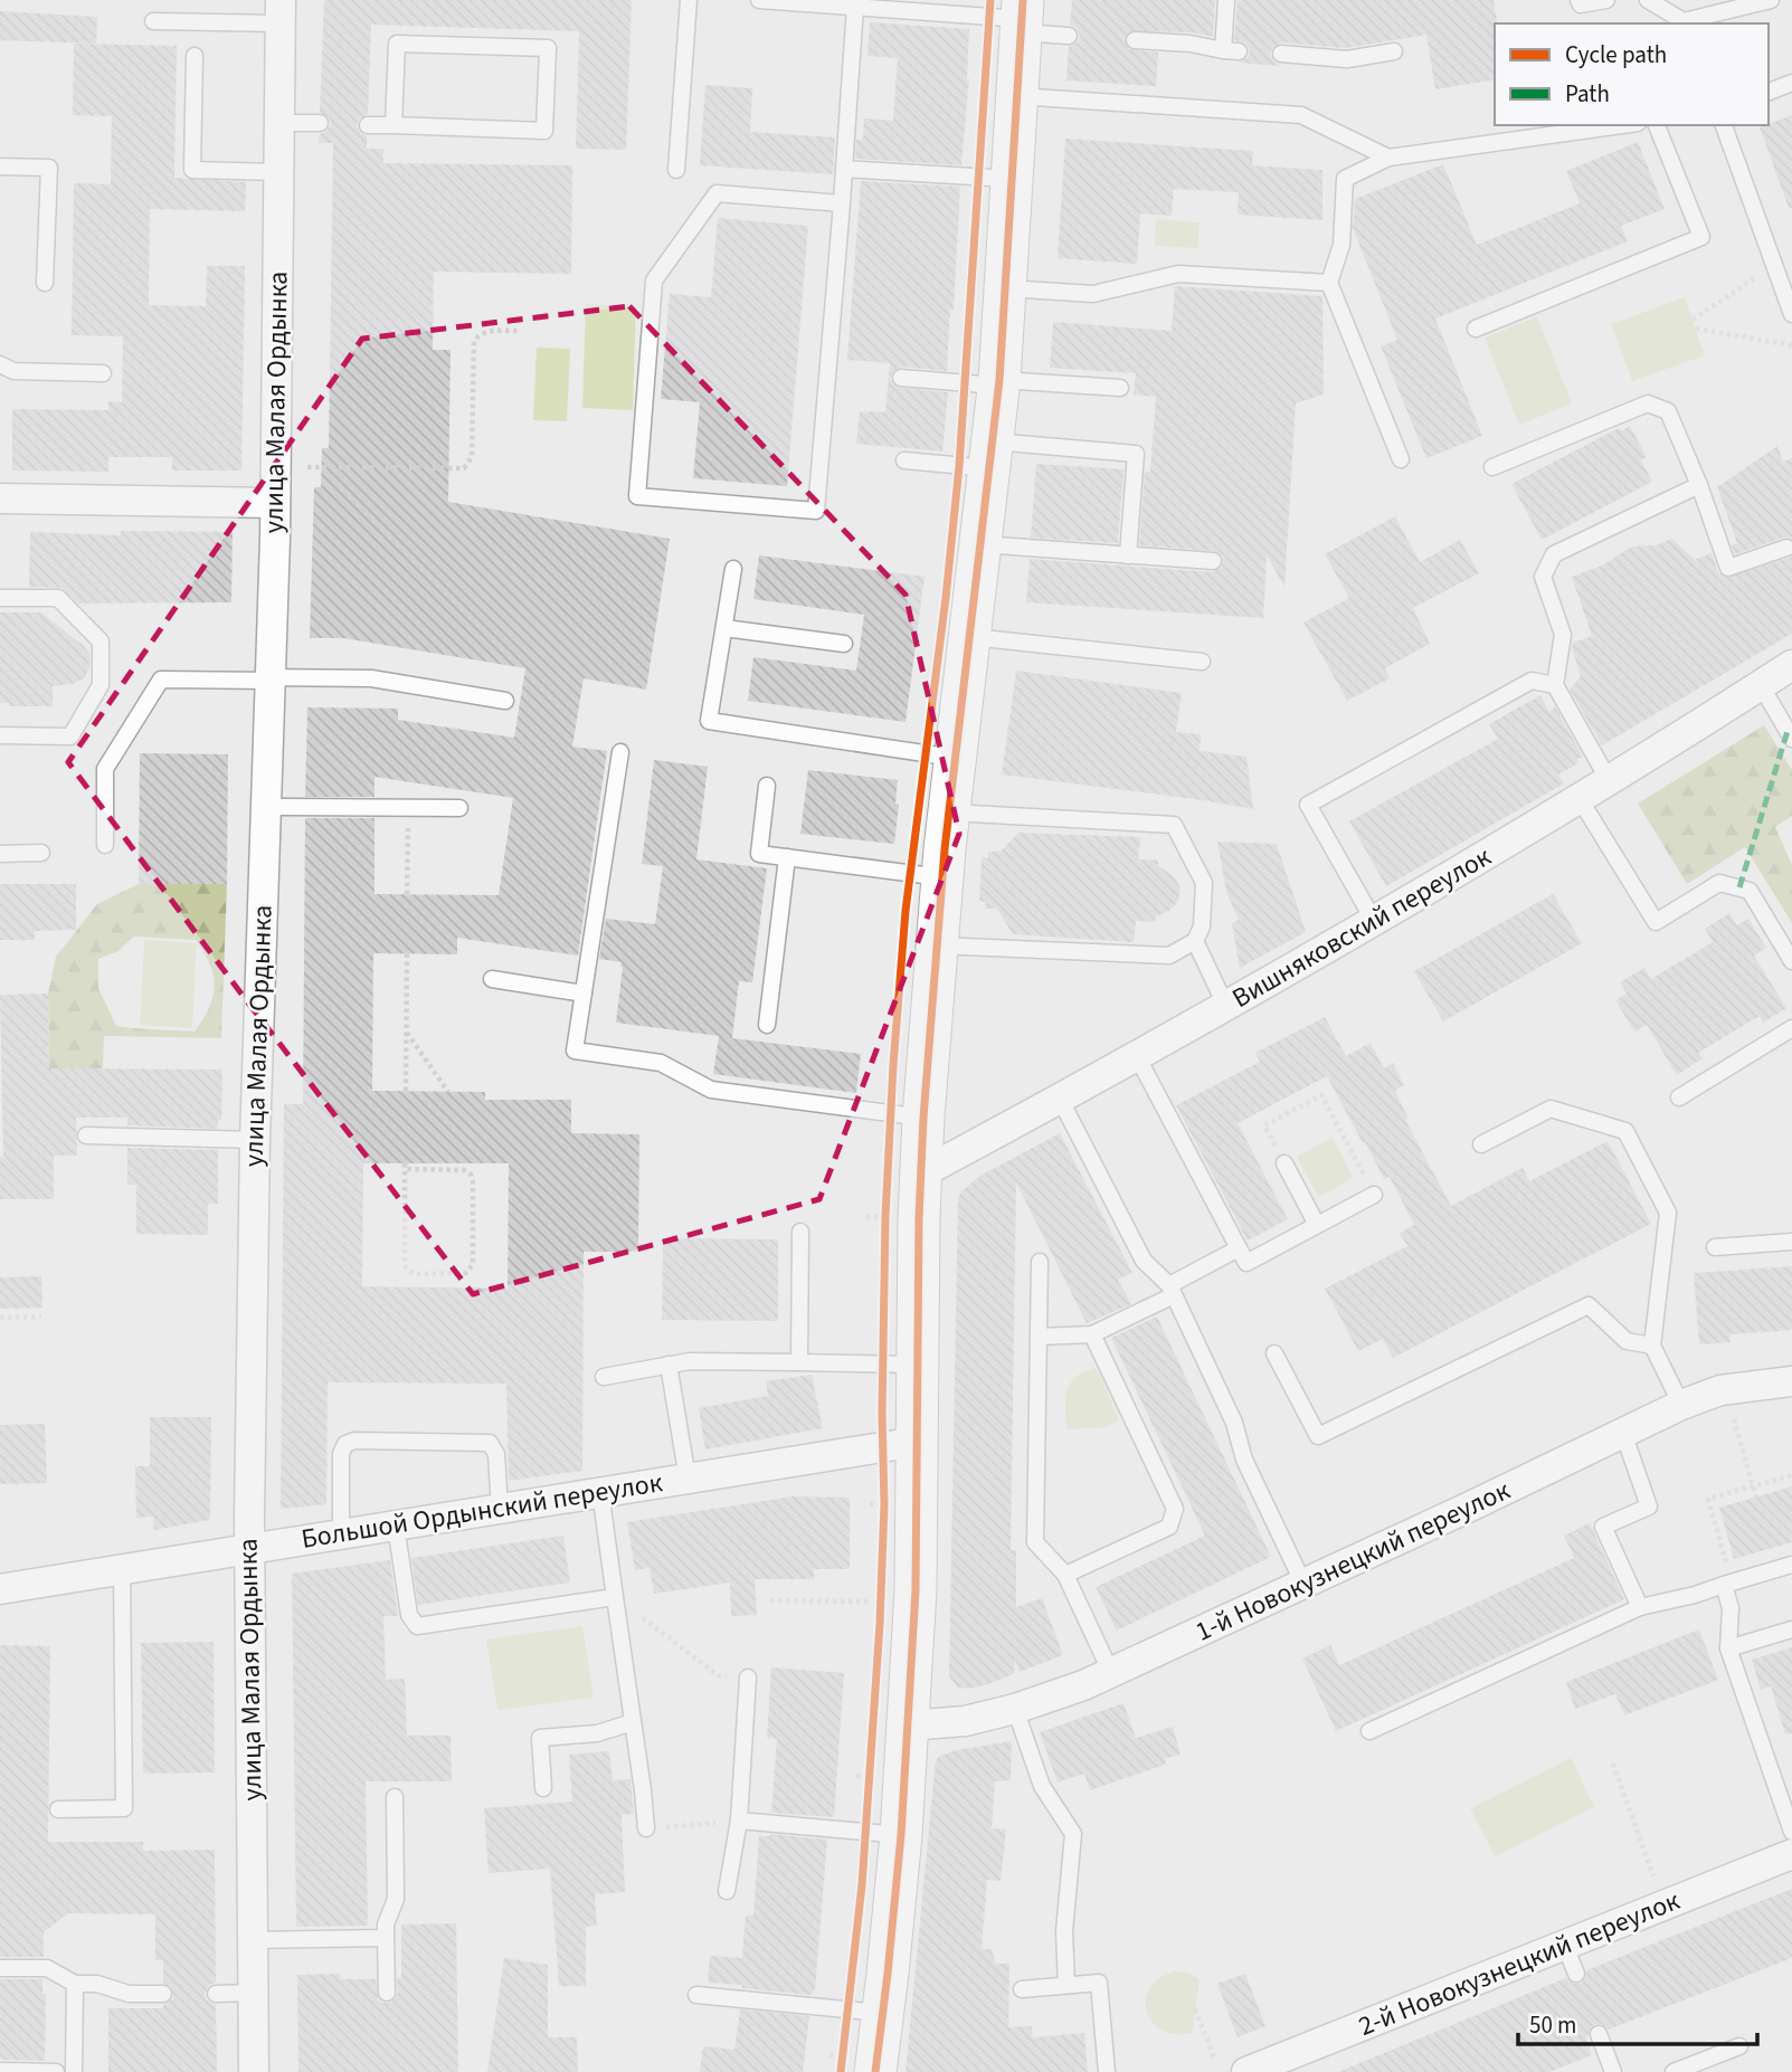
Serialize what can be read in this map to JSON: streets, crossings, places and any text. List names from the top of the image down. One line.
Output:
{"streets":{"street":["улица Малая Ордынка","Вишняковский переулок","Большой Ордынский переулок","1-й Новокузнецкий переулок","2-й Новокузнецкий переулок"]},"crossings":[["улица Малая Ордынка","Большой Ордынский переулок"]],"legend":["Cycle path","Path"],"scale_bar":"50 m"}
